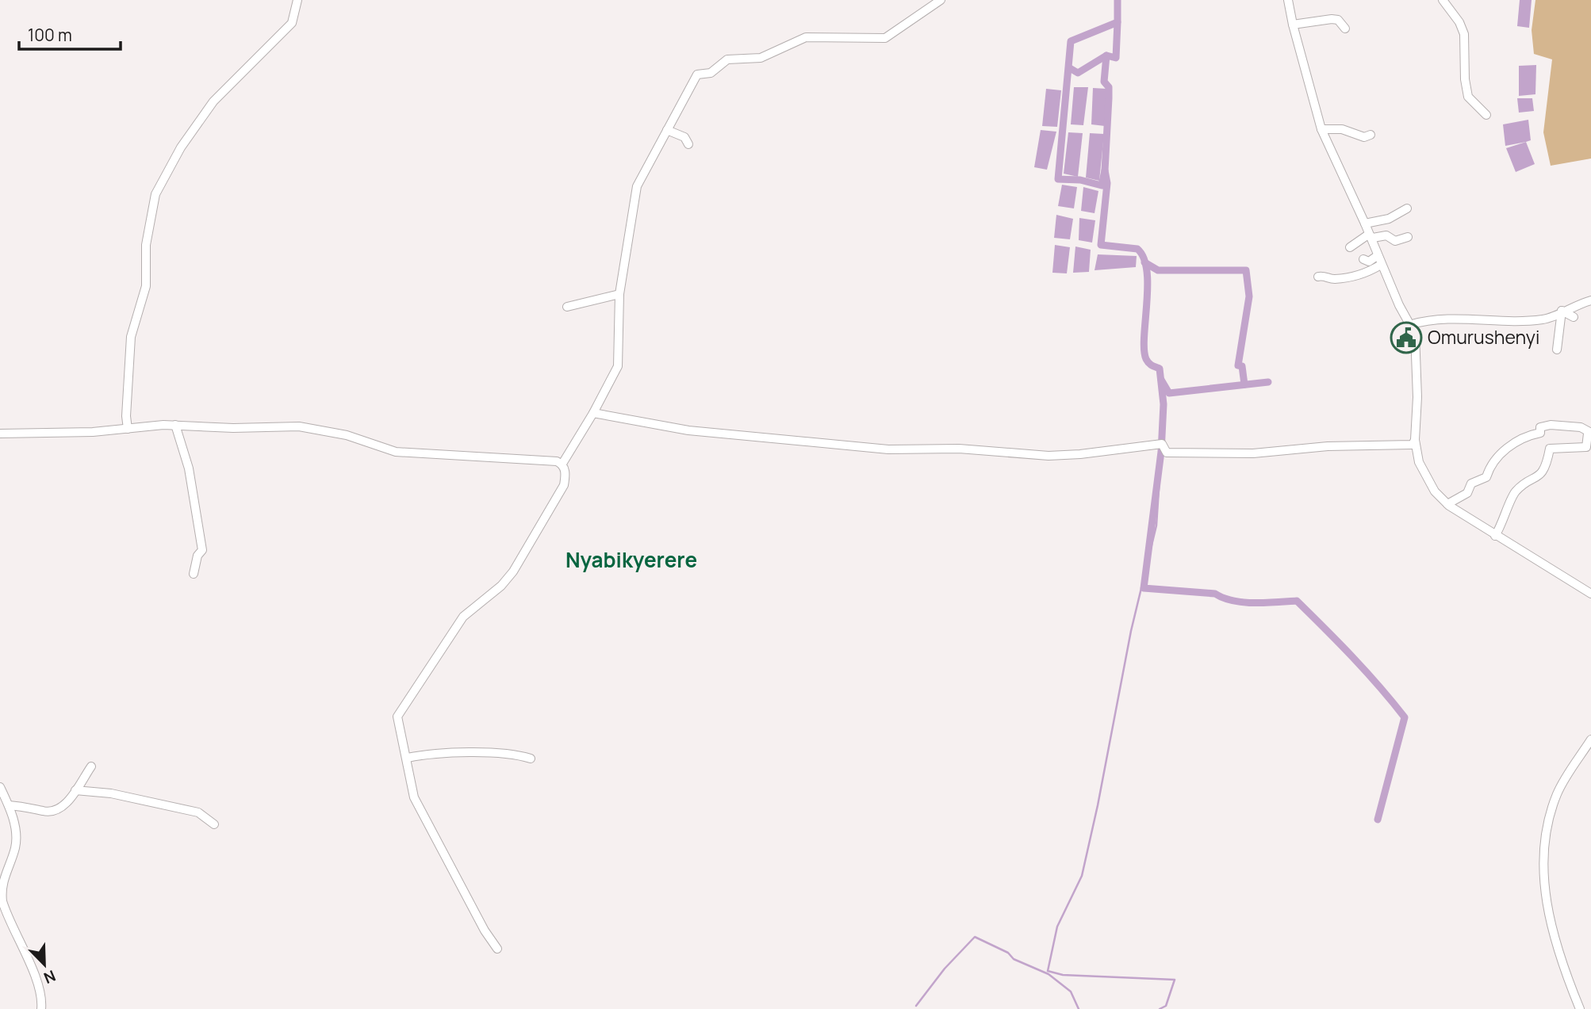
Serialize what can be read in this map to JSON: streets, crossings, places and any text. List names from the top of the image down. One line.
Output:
{"districts":["Nyabikyerere"],"places":{"public building":["Omurushenyi"]},"scale_bar":"100 m","north":"bottom right"}
